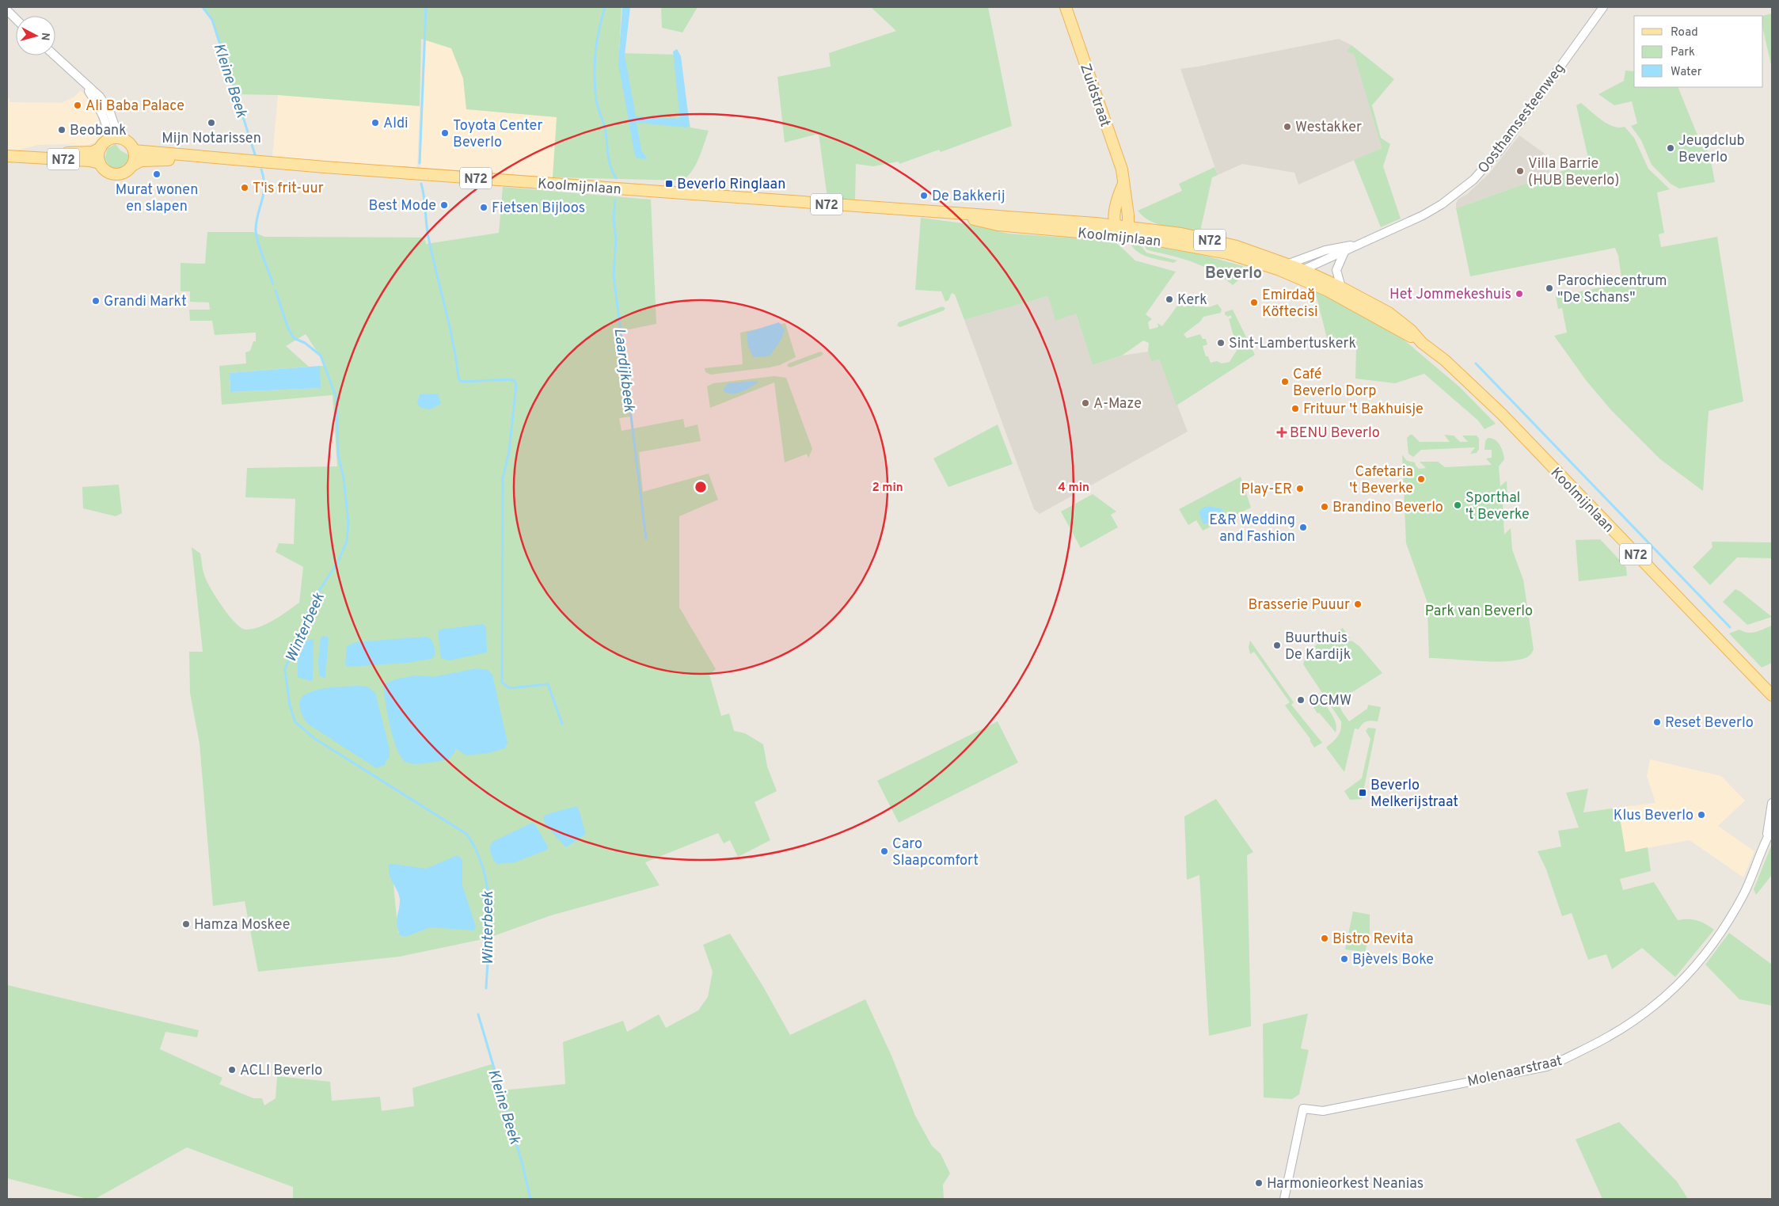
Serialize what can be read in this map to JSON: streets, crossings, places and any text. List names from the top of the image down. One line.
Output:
{"streets":{"main road":["Zuidstraat","N72","Koolmijnlaan"],"street":["Oosthamsesteenweg","Molenaarstraat"]},"crossings":[["Zuidstraat","Koolmijnlaan"],["Oosthamsesteenweg","Koolmijnlaan"],["N72","Koolmijnlaan"]],"districts":["Beverlo"],"water":["Kleine Beek","Laardijkbeek","Winterbeek"],"parks":["Park van Beverlo"],"places":{"other":["Ali Baba Palace","Mijn Notarissen","Aldi","Westakker","Beobank","Toyota Center Beverlo","Jeugdclub Beverlo","Villa Barrie (HUB Beverlo)","Murat wonen en slapen","T'is frit-uur","De Bakkerij","Best Mode","Fietsen Bijloos","Parochiecentrum \"De Schans\"","Het Jommekeshuis","Kerk","Grandi Markt","Emirdağ Köftecisi","Sint-Lambertuskerk","Café Beverlo Dorp","A-Maze","Frituur 't Bakhuisje","Cafetaria 't Beverke","Play-ER","Sporthal 't Beverke","Brandino Beverlo","E&R Wedding and Fashion","Brasserie Puuur","Buurthuis De Kardijk","OCMW","Reset Beverlo","Klus Beverlo","Caro Slaapcomfort","Hamza Moskee","Bistro Revita","Bjèvels Boke","ACLI Beverlo","Harmonieorkest Neanias"],"transit":["Beverlo Ringlaan","Beverlo Melkerijstraat"],"health":["BENU Beverlo"]},"legend":["Road","Park","Water"],"north":"right","rings":["2 min","4 min"]}
